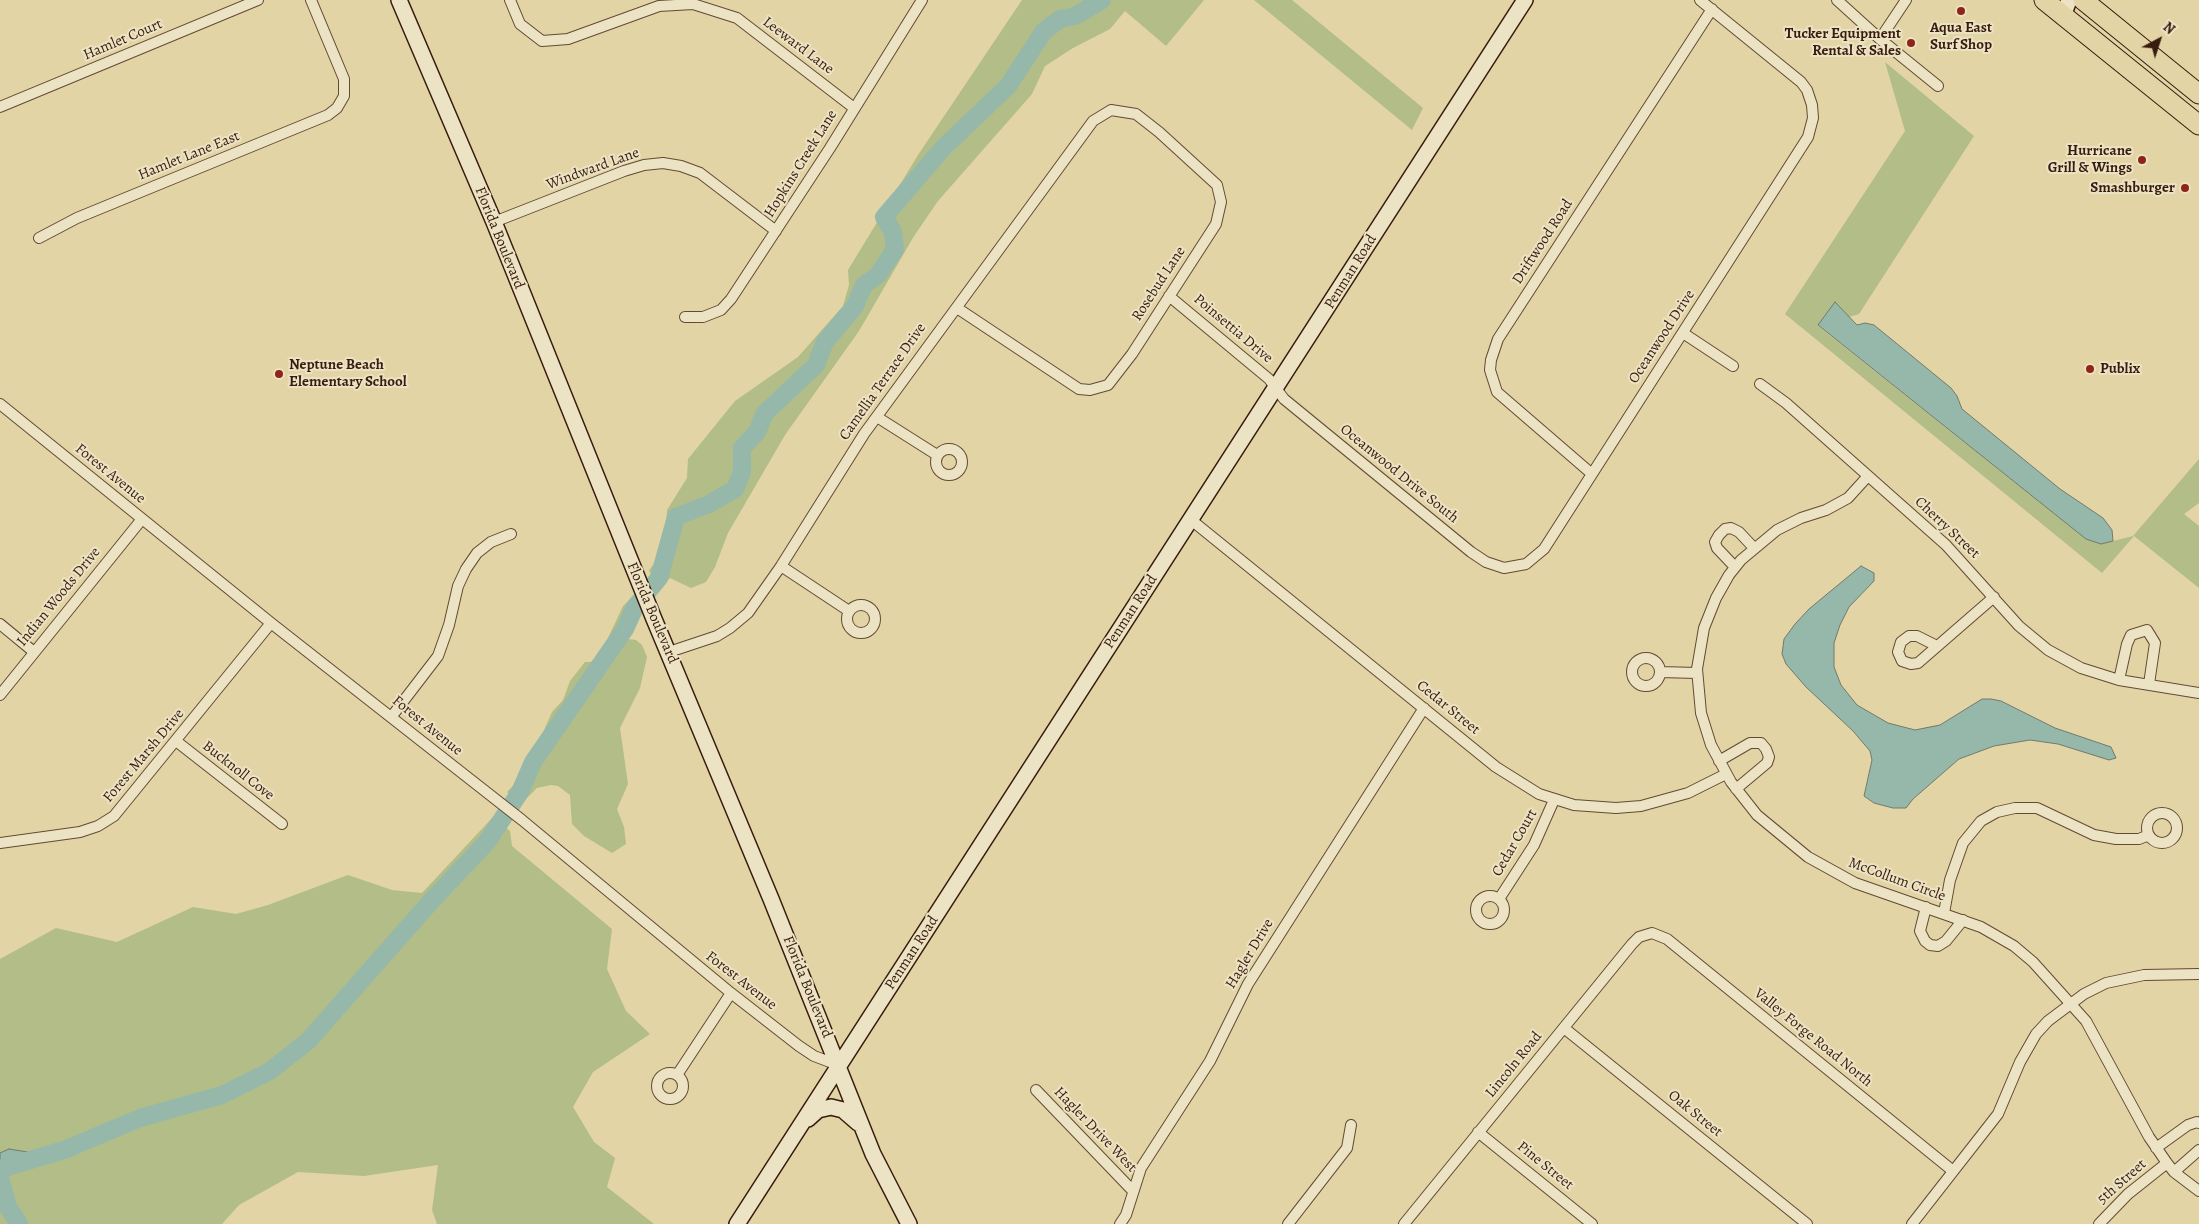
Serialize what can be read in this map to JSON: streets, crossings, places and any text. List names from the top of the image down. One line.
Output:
{"streets":{"street":["Hamlet Court","Leeward Lane","Hamlet Lane East","Hopkins Creek Lane","Windward Lane","Florida Boulevard","Driftwood Road","Penman Road","Rosebud Lane","Poinsettia Drive","Oceanwood Drive","Camellia Terrace Drive","Forest Avenue","Oceanwood Drive South","Cherry Street","Indian Woods Drive","Cedar Street","Forest Marsh Drive","Bucknoll Cove","Cedar Court","McCollum Circle","Hagler Drive","Valley Forge Road North","Lincoln Road","Oak Street","Hagler Drive West","Pine Street","5th Street"]},"crossings":[["Leeward Lane","Hopkins Creek Lane"],["Hopkins Creek Lane","Windward Lane"],["Windward Lane","Florida Boulevard"],["Florida Boulevard","Penman Road"],["Florida Boulevard","Camellia Terrace Drive"],["Florida Boulevard","Forest Avenue"],["Driftwood Road","Oceanwood Drive"],["Penman Road","Poinsettia Drive"],["Penman Road","Forest Avenue"],["Penman Road","Oceanwood Drive South"],["Penman Road","Cedar Street"],["Rosebud Lane","Poinsettia Drive"],["Rosebud Lane","Camellia Terrace Drive"],["Poinsettia Drive","Oceanwood Drive South"],["Oceanwood Drive","Oceanwood Drive South"],["Forest Avenue","Indian Woods Drive"],["Forest Avenue","Forest Marsh Drive"],["Cherry Street","McCollum Circle"],["Cedar Street","Cedar Court"],["Cedar Street","McCollum Circle"],["Cedar Street","Hagler Drive"],["Forest Marsh Drive","Bucknoll Cove"],["McCollum Circle","5th Street"],["Hagler Drive","Hagler Drive West"],["Valley Forge Road North","Lincoln Road"],["Lincoln Road","Oak Street"],["Lincoln Road","Pine Street"]],"places":["Aqua East Surf Shop","Tucker Equipment Rental & Sales","Hurricane Grill & Wings","Smashburger","Publix","Neptune Beach Elementary School"],"north":"top right"}
